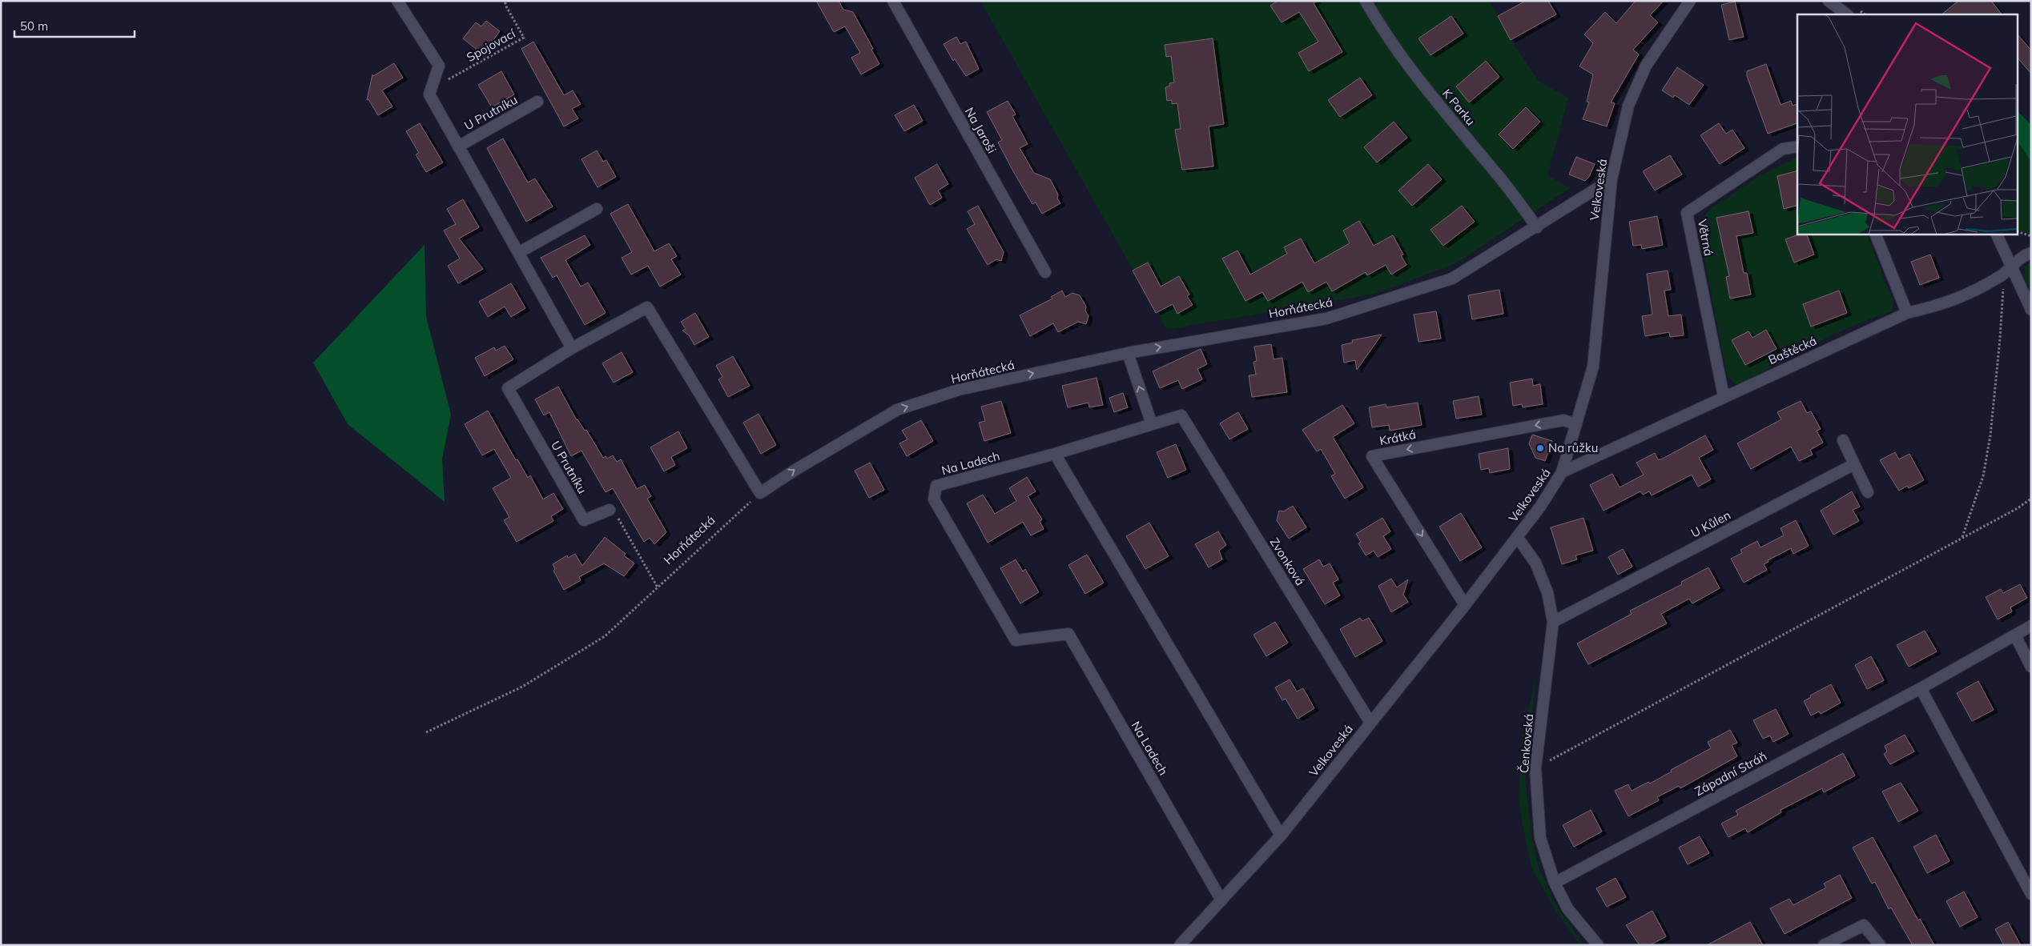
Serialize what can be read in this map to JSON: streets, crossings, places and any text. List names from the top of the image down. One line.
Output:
{"streets":{"street":["K Parku","U Prutníku","Na Jaroši","Velkoveská","Větrná","Horňátecká","Baštěcká","Krátká","Na Ladech","U Kůlen","Zvonková","Čenkovská","Západní Stráň"],"path":["Spojovací"]},"crossings":[["Spojovací","U Prutníku"],["K Parku","Horňátecká"],["U Prutníku","Horňátecká"],["Velkoveská","Horňátecká"],["Velkoveská","Baštěcká"],["Velkoveská","Krátká"],["Velkoveská","Na Ladech"],["Velkoveská","Zvonková"],["Velkoveská","Čenkovská"],["Větrná","Baštěcká"],["U Kůlen","Čenkovská"],["Čenkovská","Západní Stráň"]],"one_way":["Horňátecká"],"places":["Na růžku"],"scale_bar":"50 m"}
